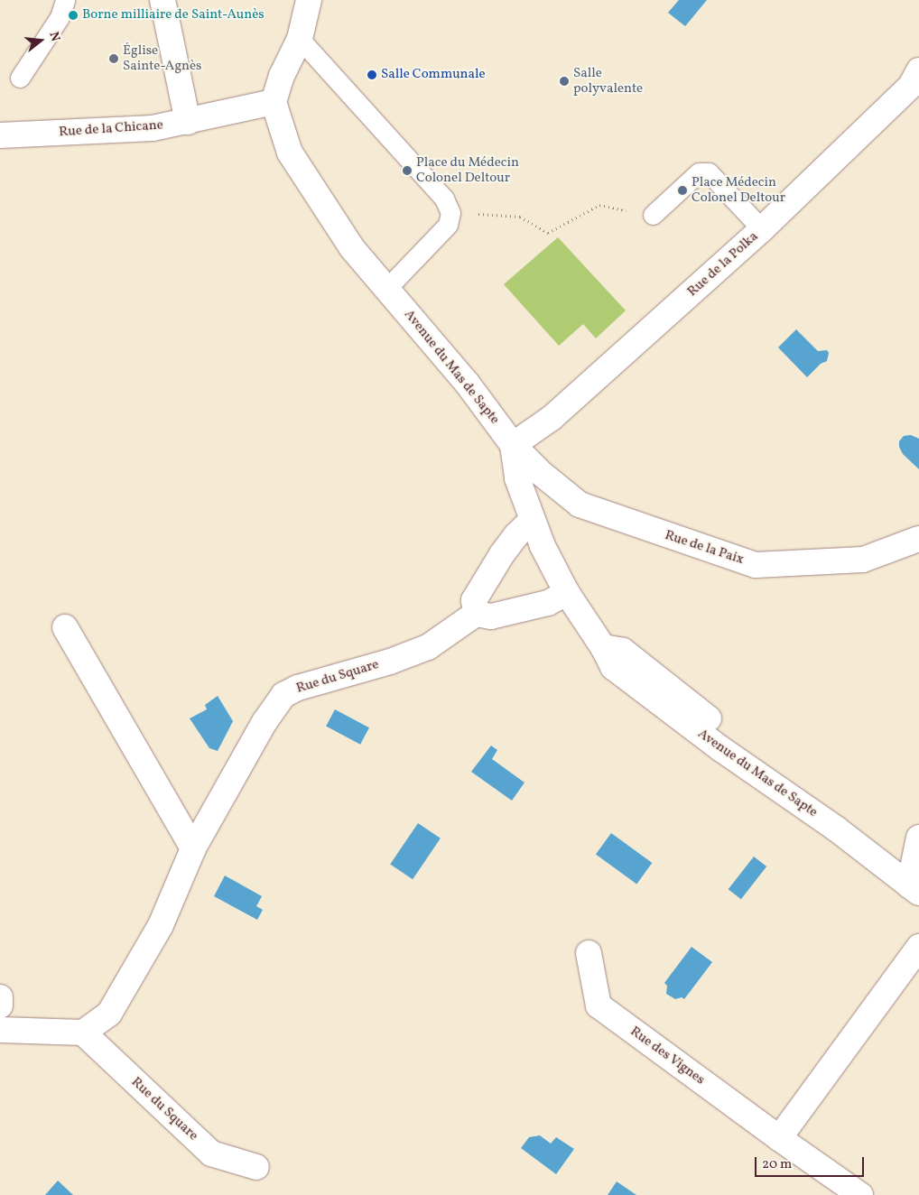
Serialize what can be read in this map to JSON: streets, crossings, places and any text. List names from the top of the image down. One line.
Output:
{"streets":{"street":["Rue de la Chicane","Rue de la Polka","Avenue du Mas de Sapte","Rue de la Paix","Rue du Square","Rue des Vignes"]},"crossings":[["Rue de la Chicane","Avenue du Mas de Sapte"],["Rue de la Polka","Avenue du Mas de Sapte"],["Rue de la Polka","Rue de la Paix"],["Avenue du Mas de Sapte","Rue de la Paix"]],"places":["Borne milliaire de Saint-Aunès","Église Sainte-Agnès","Salle Communale","Salle polyvalente","Place du Médecin Colonel Deltour","Place Médecin Colonel Deltour"],"scale_bar":"20 m","north":"right"}
